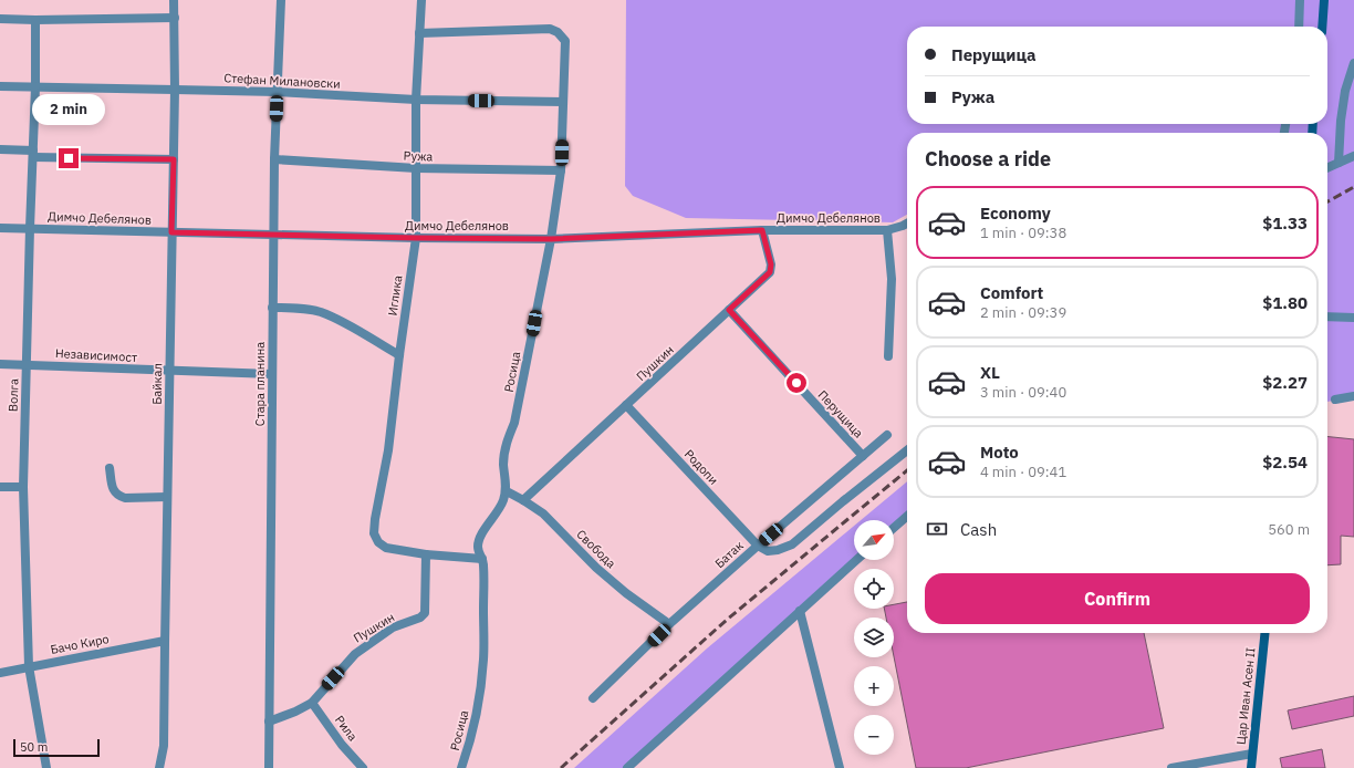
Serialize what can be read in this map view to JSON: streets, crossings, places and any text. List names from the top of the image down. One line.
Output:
{"streets":{"main road":["Цар Иван Асен II"],"street":["Стефан Милановски","Ружа","Димчо Дебелянов","Иглика","Независимост","Пушкин","Росица","Байкал","Стара планина","Волга","Перущица","Родопи","Свобода","Батак","Бачо Киро","Рила"]},"crossings":[["Стефан Милановски","Иглика"],["Стефан Милановски","Росица"],["Стефан Милановски","Байкал"],["Стефан Милановски","Стара планина"],["Стефан Милановски","Волга"],["Ружа","Иглика"],["Ружа","Росица"],["Ружа","Стара планина"],["Димчо Дебелянов","Иглика"],["Димчо Дебелянов","Пушкин"],["Димчо Дебелянов","Росица"],["Димчо Дебелянов","Байкал"],["Димчо Дебелянов","Стара планина"],["Димчо Дебелянов","Волга"],["Иглика","Пушкин"],["Иглика","Росица"],["Независимост","Байкал"],["Независимост","Стара планина"],["Независимост","Волга"],["Пушкин","Стара планина"],["Пушкин","Перущица"],["Пушкин","Родопи"],["Пушкин","Свобода"],["Пушкин","Рила"],["Росица","Свобода"],["Байкал","Бачо Киро"],["Волга","Бачо Киро"],["Перущица","Батак"],["Родопи","Батак"],["Свобода","Батак"]],"scale_bar":"50 m","north":"top right","page":{"banner":["Перущица","Ружа"],"bubble":"2 min","heading":"Choose a ride","list":[{"name":"Economy","note":"1 min · 09:38","value":"$1.33"},{"name":"Comfort","note":"2 min · 09:39","value":"$1.80"},{"name":"XL","note":"3 min · 09:40","value":"$2.27"},{"name":"Moto","note":"4 min · 09:41","value":"$2.54"}],"pay":["Cash","560 m"],"map_buttons":["+","−"],"buttons":"Confirm","scale":"50 m"}}
